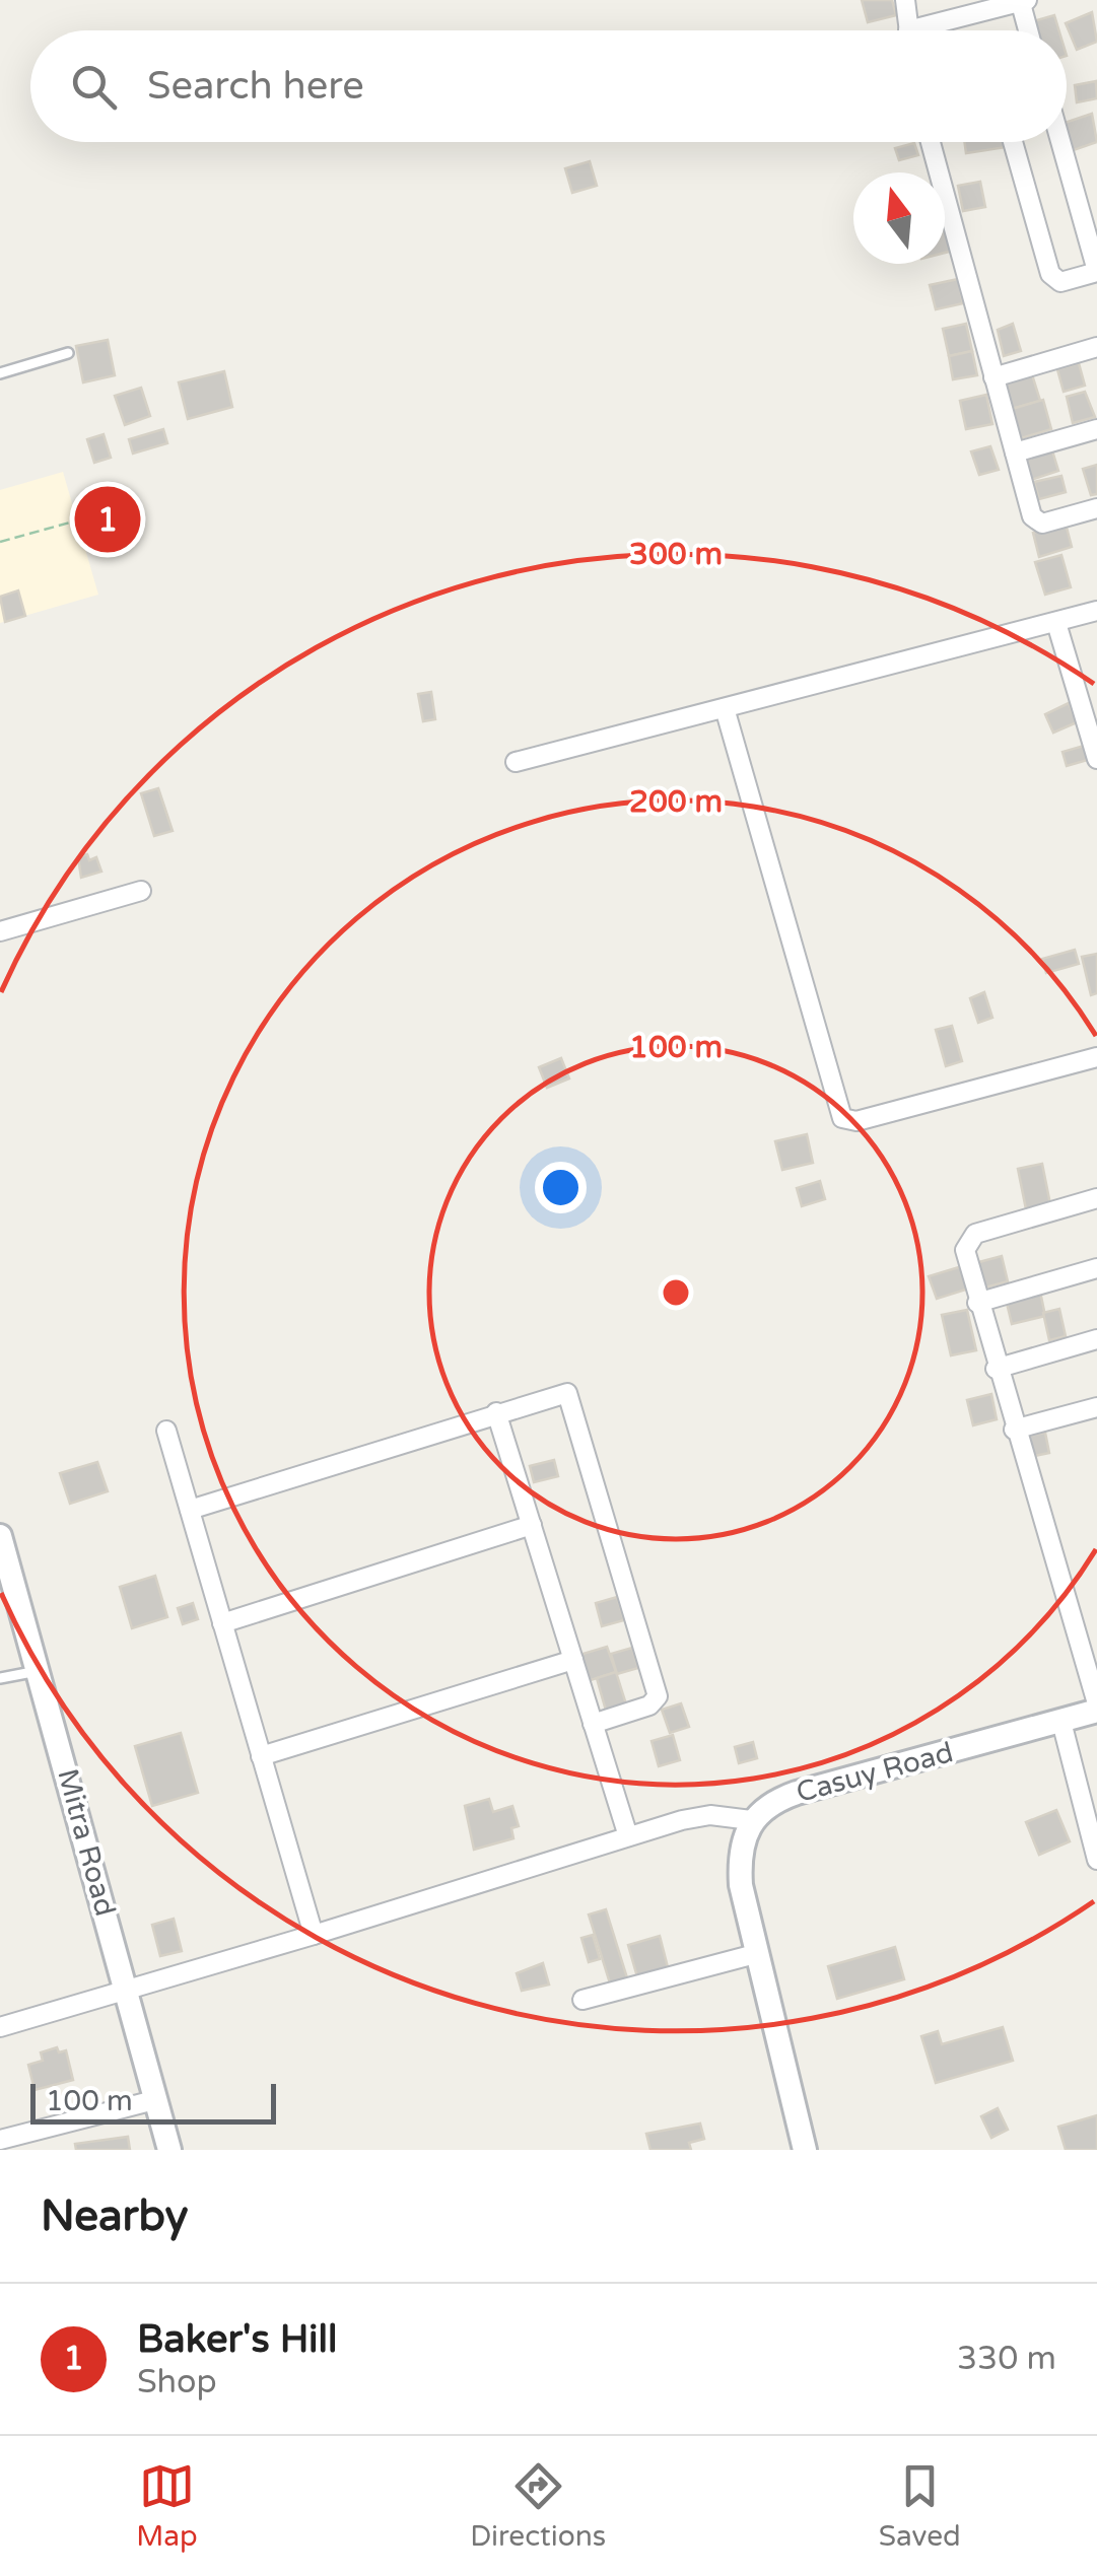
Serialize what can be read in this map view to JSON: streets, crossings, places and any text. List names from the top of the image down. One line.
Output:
{"streets":{"street":["Casuy Road","Mitra Road"]},"scale_bar":"100 m","north":"top","page":{"search":"Search here","pins":"1","scale":"100 m","heading":"Nearby","list":[{"mark":"1","name":"Baker's Hill","note":"Shop","value":"330 m"}],"nav":["Map","Directions","Saved"]},"rings":["300 m","200 m","100 m"]}
